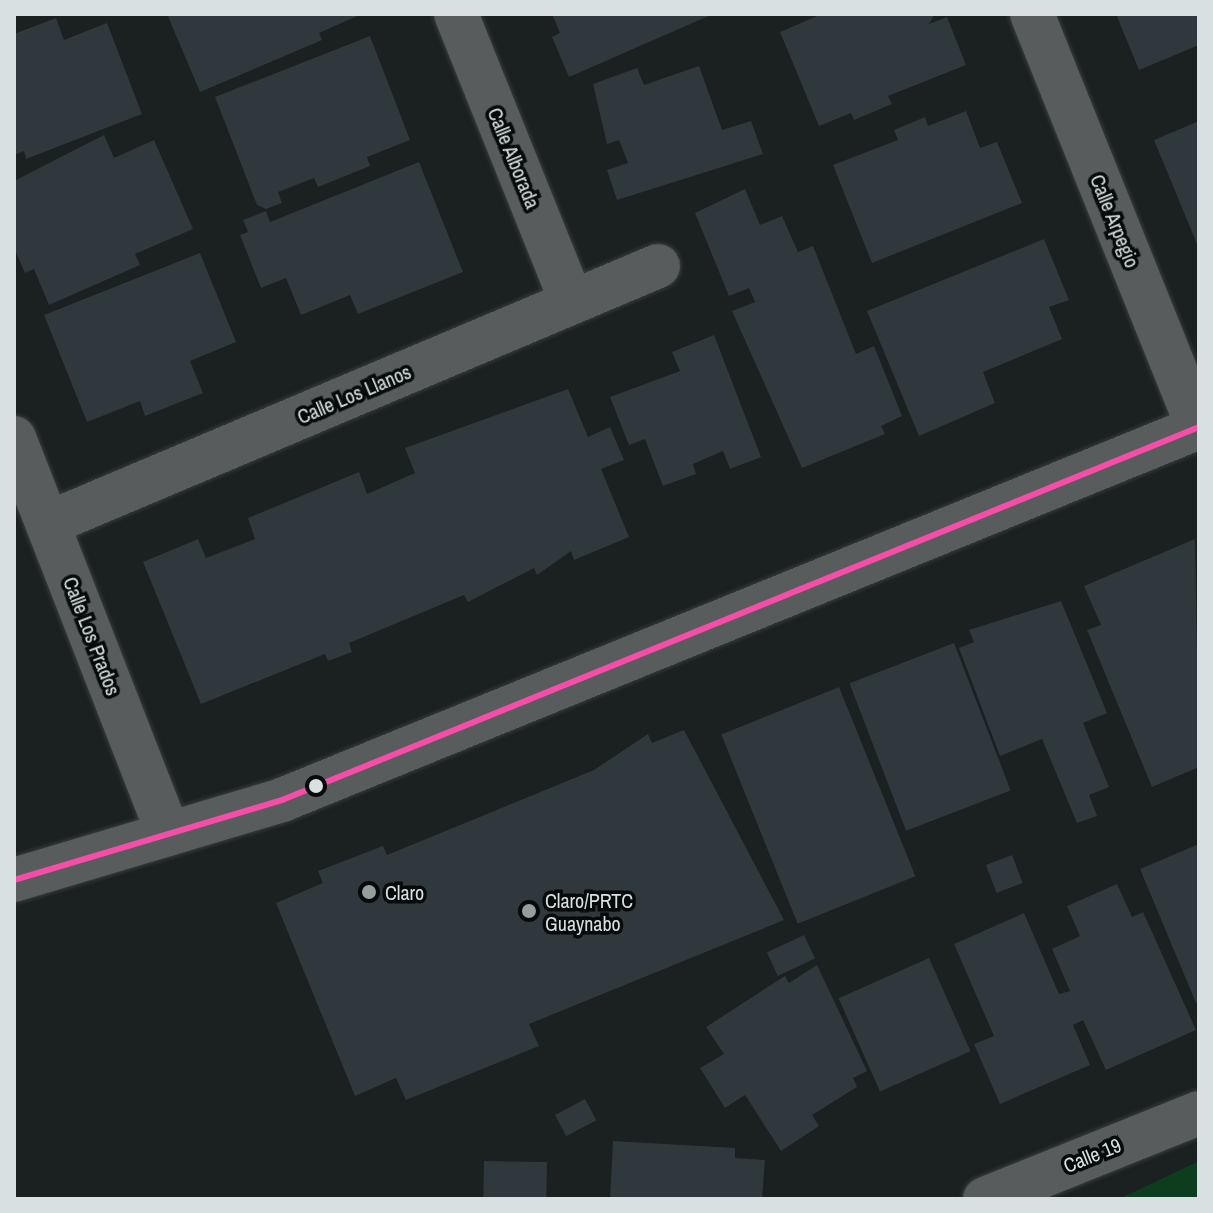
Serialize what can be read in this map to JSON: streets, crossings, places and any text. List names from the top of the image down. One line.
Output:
{"streets":{"street":["Calle Alborada","Calle Arpegio","Calle Los Llanos","Calle Los Prados","Calle 19"]},"crossings":[["Calle Alborada","Calle Los Llanos"],["Calle Los Llanos","Calle Los Prados"]],"places":["Claro","Claro/PRTC Guaynabo"]}
